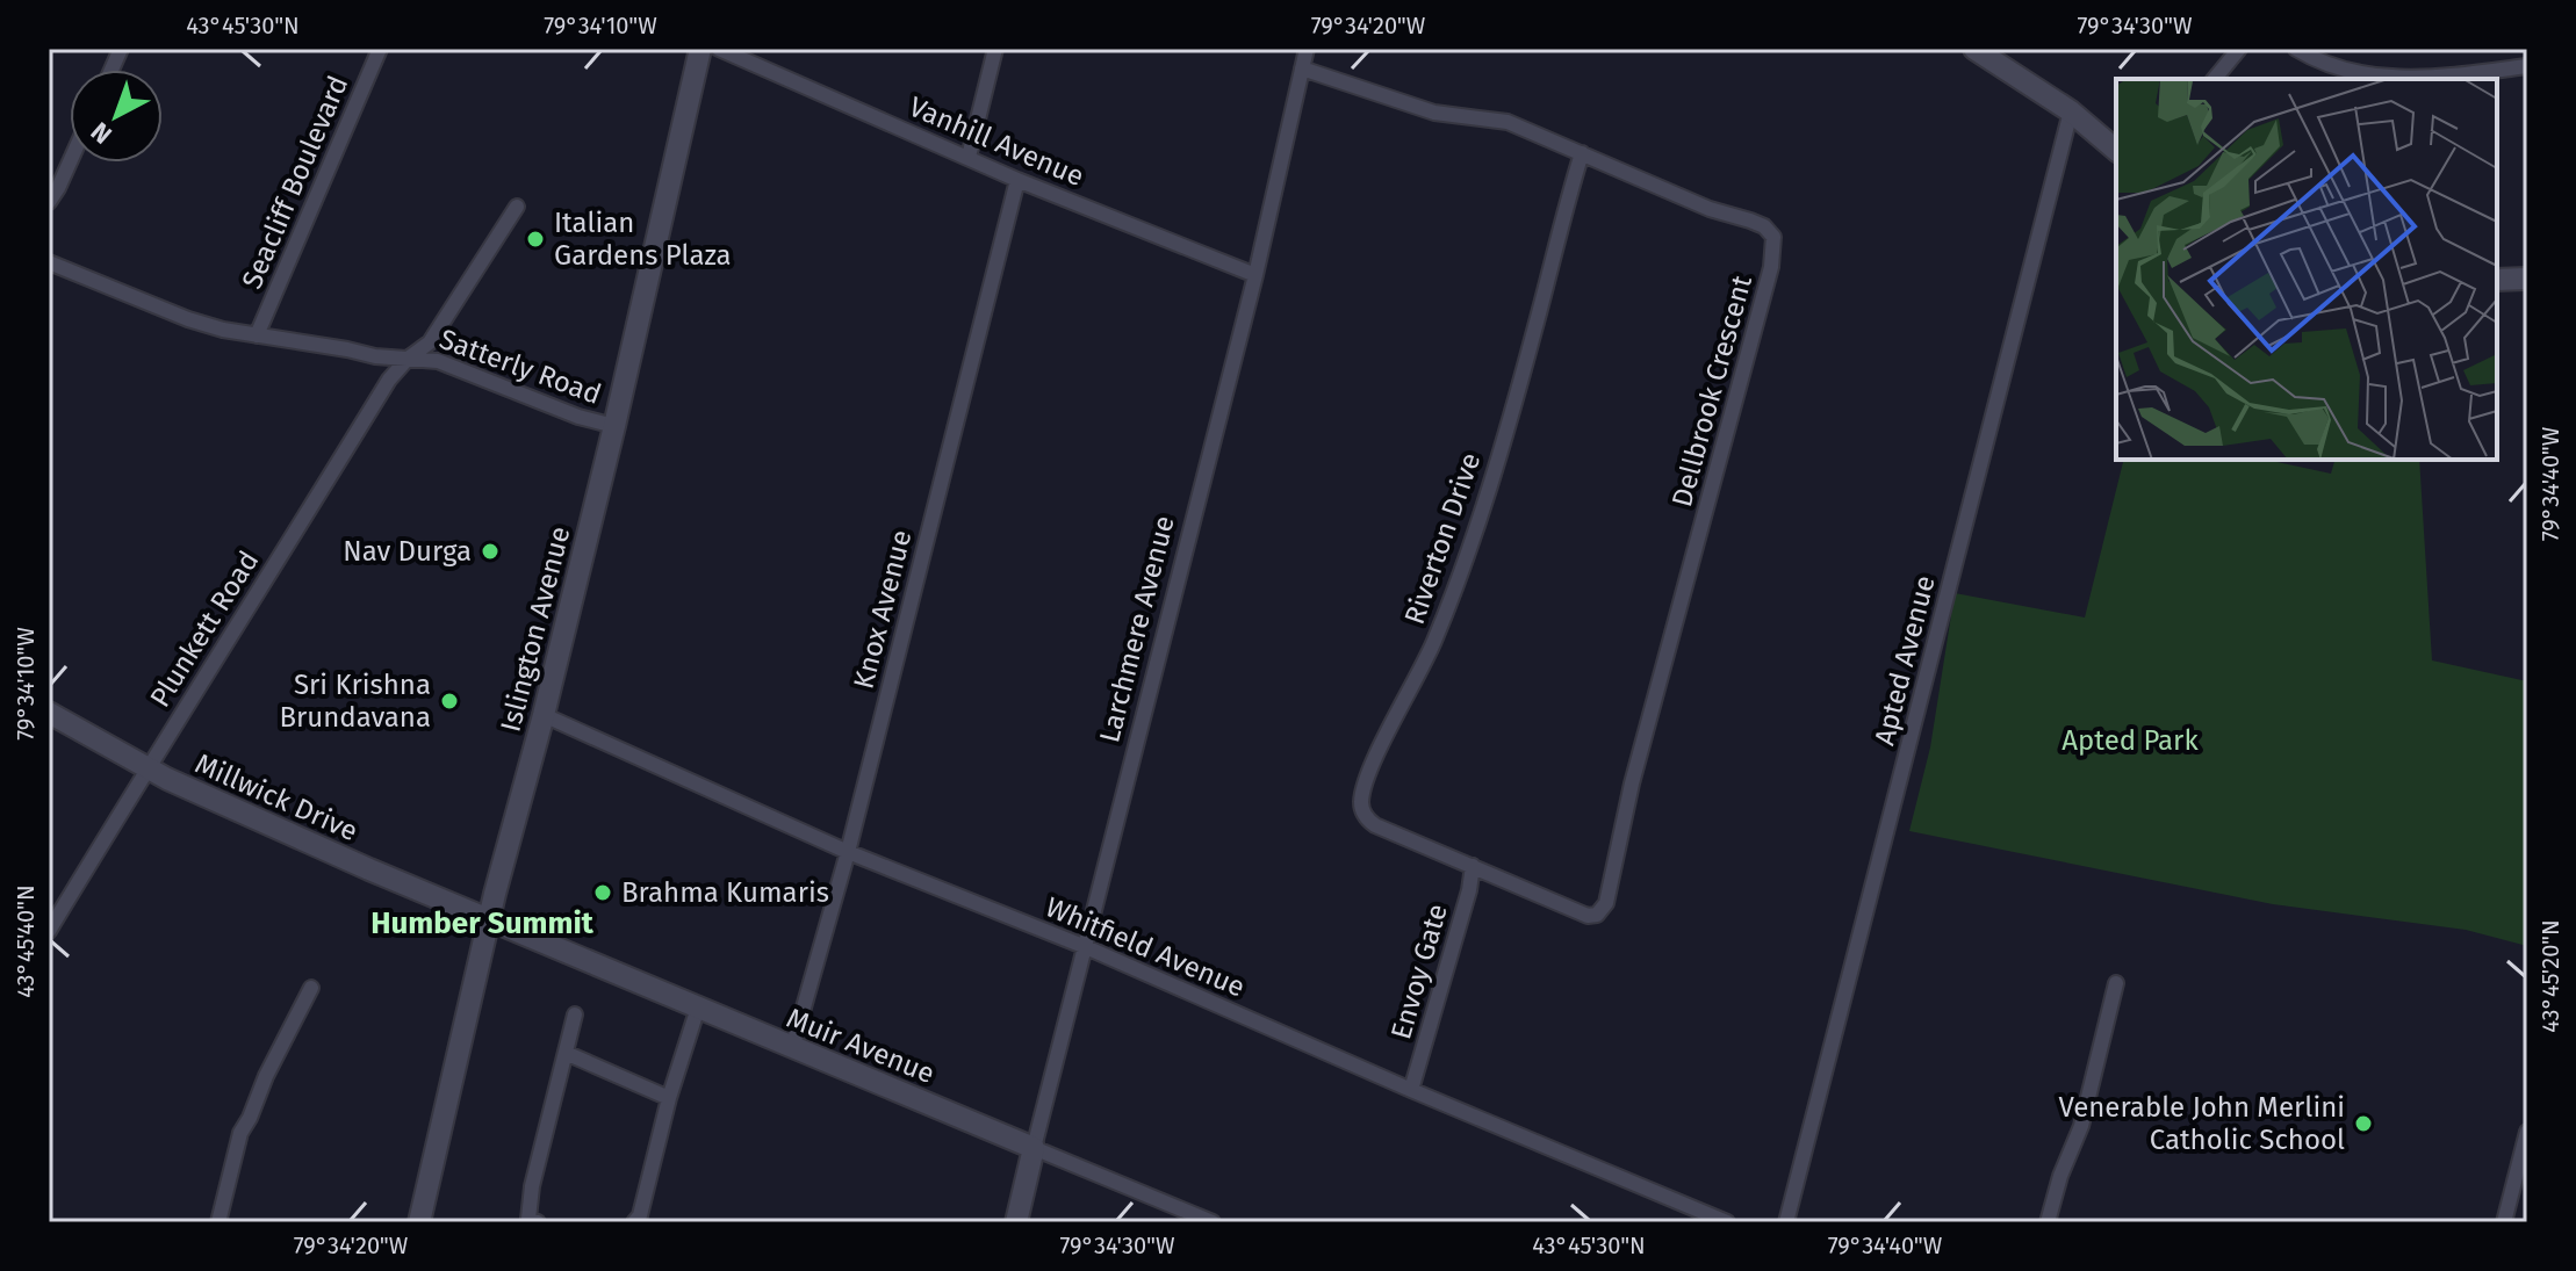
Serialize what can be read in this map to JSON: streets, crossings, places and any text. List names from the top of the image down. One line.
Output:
{"streets":{"street":["Vanhill Avenue","Seacliff Boulevard","Satterly Road","Dellbrook Crescent","Riverton Drive","Knox Avenue","Plunkett Road","Islington Avenue","Larchmere Avenue","Apted Avenue","Millwick Drive","Whitfield Avenue","Envoy Gate","Muir Avenue"]},"crossings":[["Vanhill Avenue","Knox Avenue"],["Vanhill Avenue","Larchmere Avenue"],["Seacliff Boulevard","Satterly Road"],["Satterly Road","Plunkett Road"],["Satterly Road","Islington Avenue"],["Dellbrook Crescent","Riverton Drive"],["Dellbrook Crescent","Larchmere Avenue"],["Dellbrook Crescent","Envoy Gate"],["Riverton Drive","Envoy Gate"],["Knox Avenue","Whitfield Avenue"],["Knox Avenue","Muir Avenue"],["Plunkett Road","Millwick Drive"],["Islington Avenue","Millwick Drive"],["Islington Avenue","Whitfield Avenue"],["Islington Avenue","Muir Avenue"],["Larchmere Avenue","Whitfield Avenue"],["Larchmere Avenue","Muir Avenue"],["Millwick Drive","Muir Avenue"],["Whitfield Avenue","Envoy Gate"]],"districts":["Humber Summit"],"parks":["Apted Park"],"places":["Italian Gardens Plaza","Nav Durga","Sri Krishna Brundavana","Brahma Kumaris","Venerable John Merlini Catholic School"],"north":"bottom left","coordinates":["43°45'30\"N","79°34'10\"W","79°34'20\"W","79°34'30\"W","79°34'40\"W","43°45'40\"N","43°45'20\"N"]}
